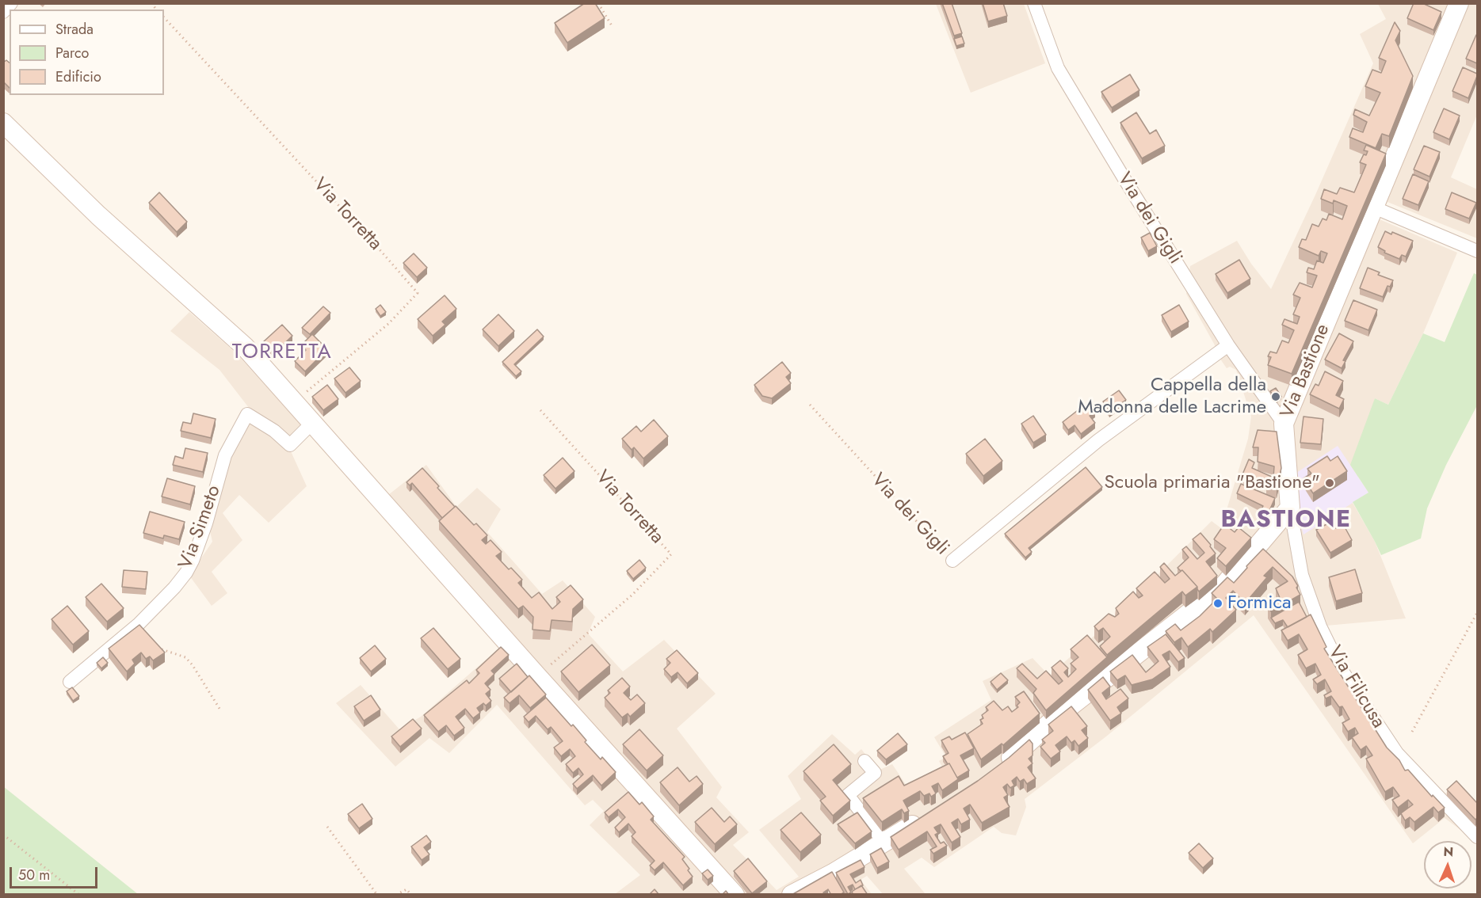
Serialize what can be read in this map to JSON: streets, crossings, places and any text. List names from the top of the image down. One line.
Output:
{"streets":{"street":["Via dei Gigli","Via Bastione","Via Simeto","Via Filicusa"],"path":["Via Torretta"]},"crossings":[["Via dei Gigli","Via Bastione"],["Via Bastione","Via Filicusa"]],"districts":["TORRETTA","BASTIONE"],"places":["Cappella della Madonna delle Lacrime","Scuola primaria \"Bastione\"","Formica"],"legend":["Strada","Parco","Edificio"],"scale_bar":"50 m","north":"top"}
